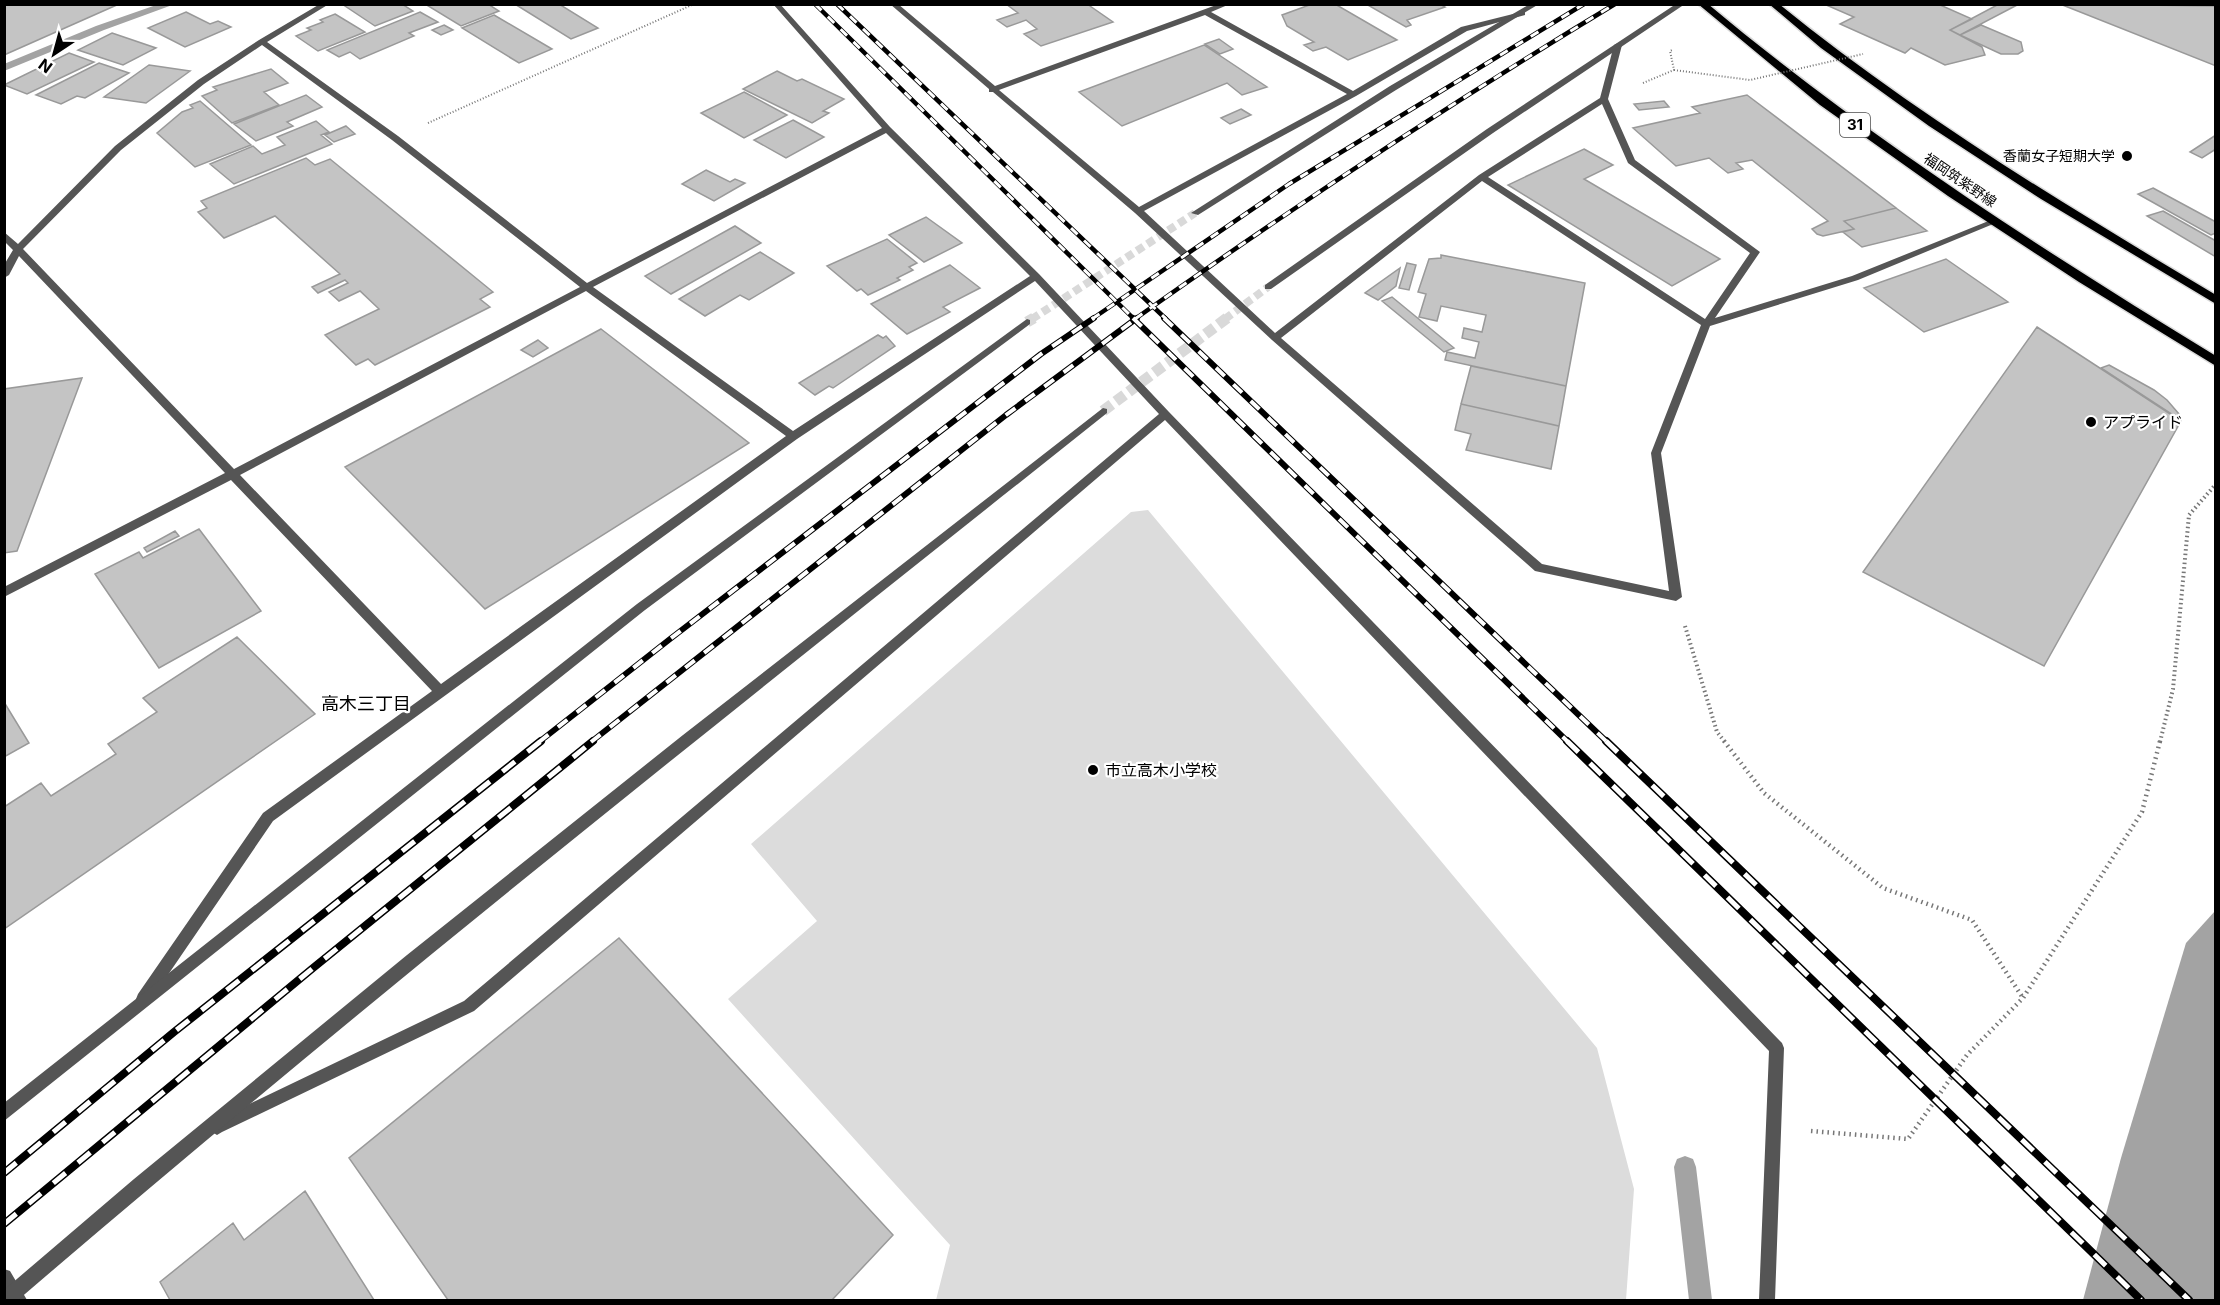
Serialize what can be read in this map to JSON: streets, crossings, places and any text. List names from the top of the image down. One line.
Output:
{"streets":{"main road":["31","福岡筑紫野線"]},"districts":["高木三丁目"],"places":["香蘭女子短期大学","アプライド","市立高木小学校"],"north":"bottom left"}
